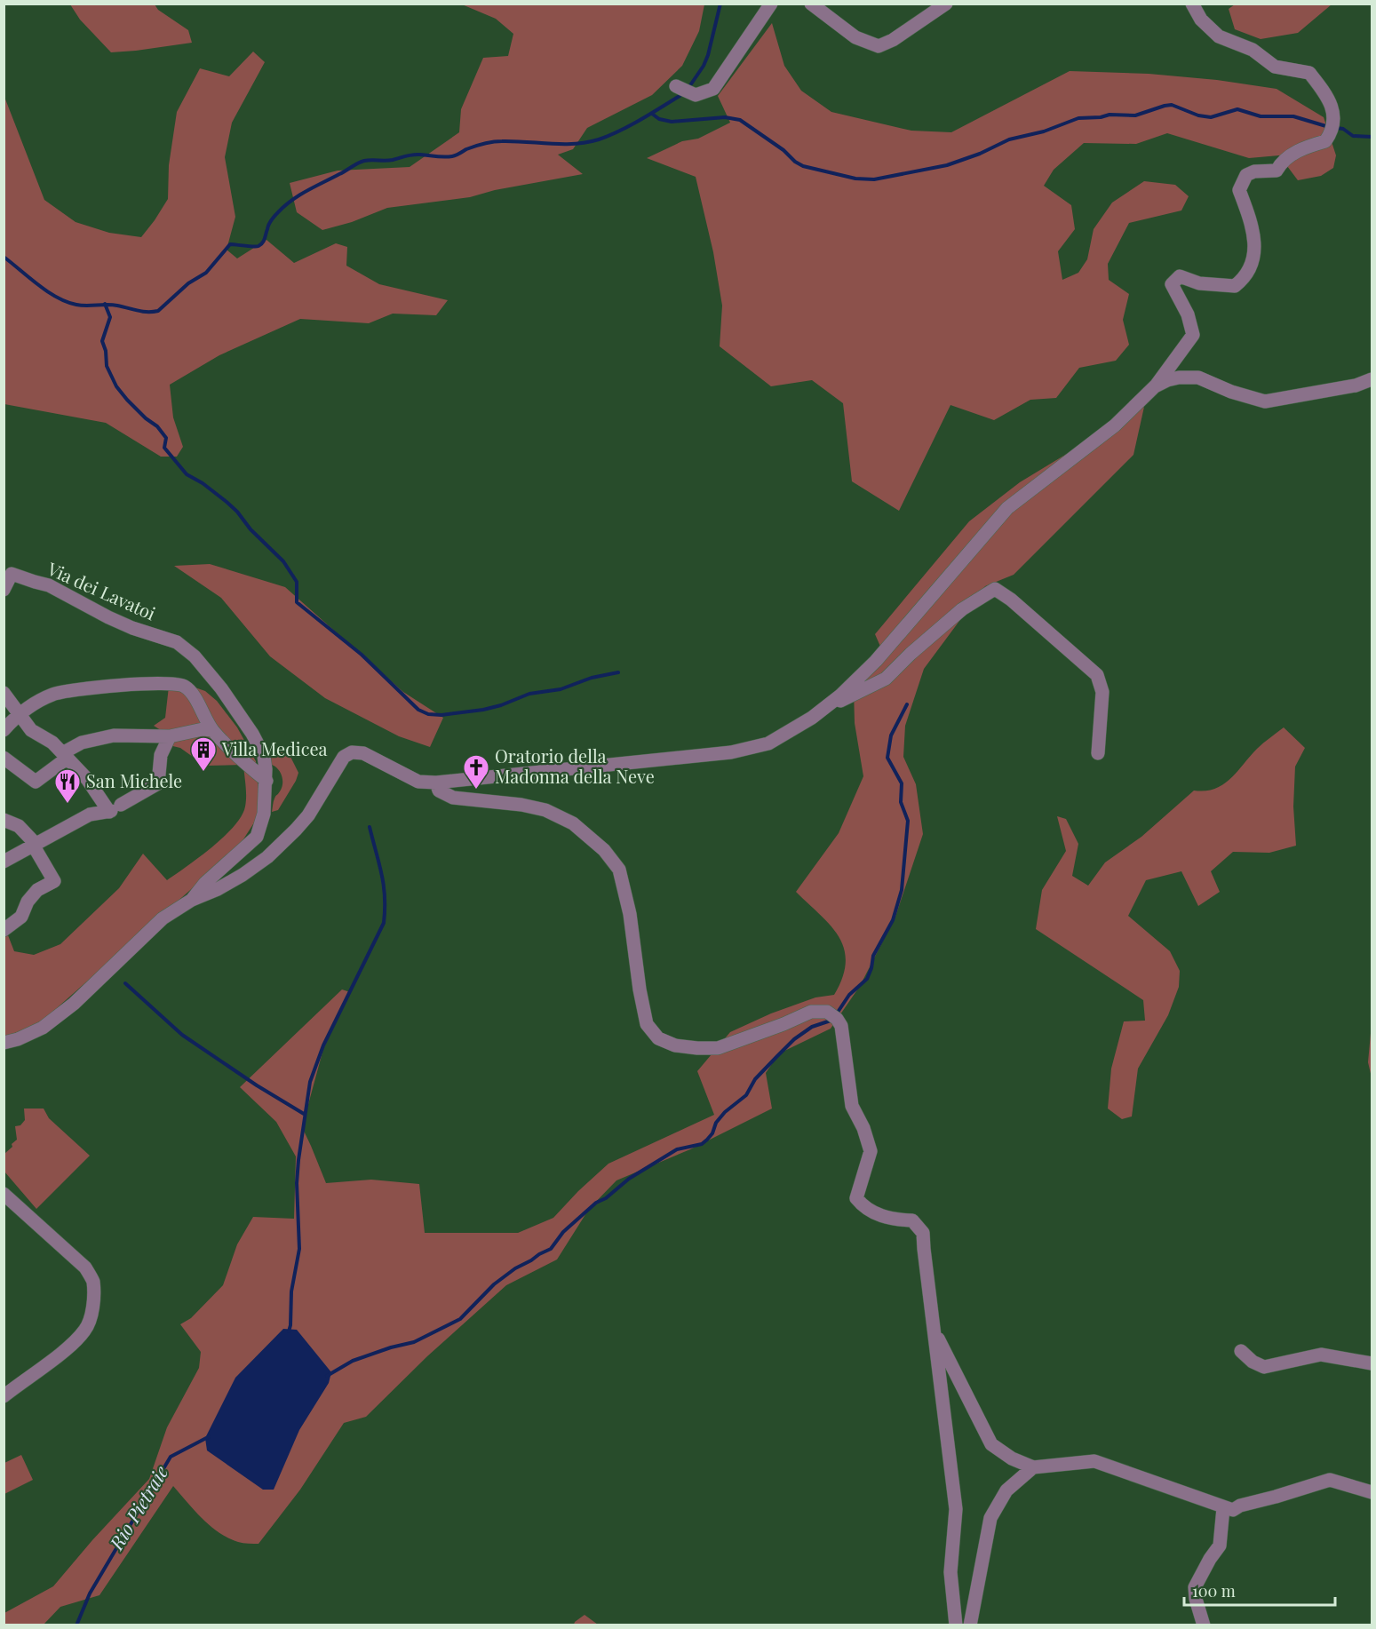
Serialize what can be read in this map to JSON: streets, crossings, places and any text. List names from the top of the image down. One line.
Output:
{"streets":{"street":["Via dei Lavatoi"]},"water":["Rio Pietraie"],"places":{"building":["Villa Medicea"],"church":["Oratorio della Madonna della Neve"],"restaurant":["San Michele"]},"scale_bar":"100 m"}
